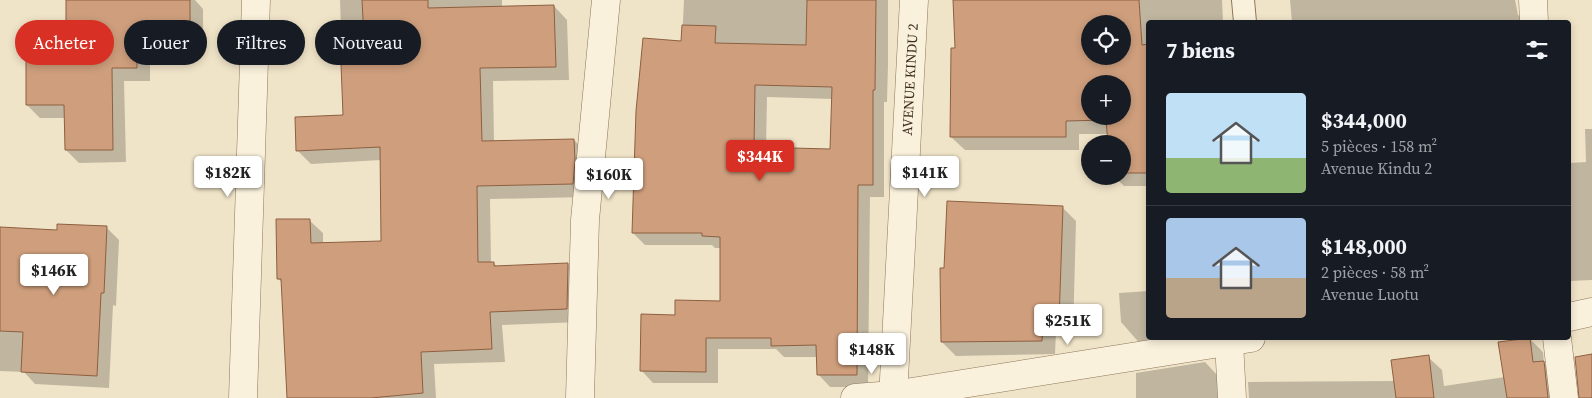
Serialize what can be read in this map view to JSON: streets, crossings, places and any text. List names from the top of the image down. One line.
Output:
{"streets":{"street":["AVENUE KINDU 2"]},"page":{"map_buttons":["+","−"],"chip":["Acheter","Louer","Filtres","Nouveau"],"heading":"7 biens","list":[{"name":"$344,000","note":"5 pièces · 158 m² · Avenue Kindu 2"},{"name":"$148,000","note":"2 pièces · 58 m² · Avenue Luotu"}],"price":["$344K","$182K","$141K","$160K","$146K","$251K","$148K"]}}
